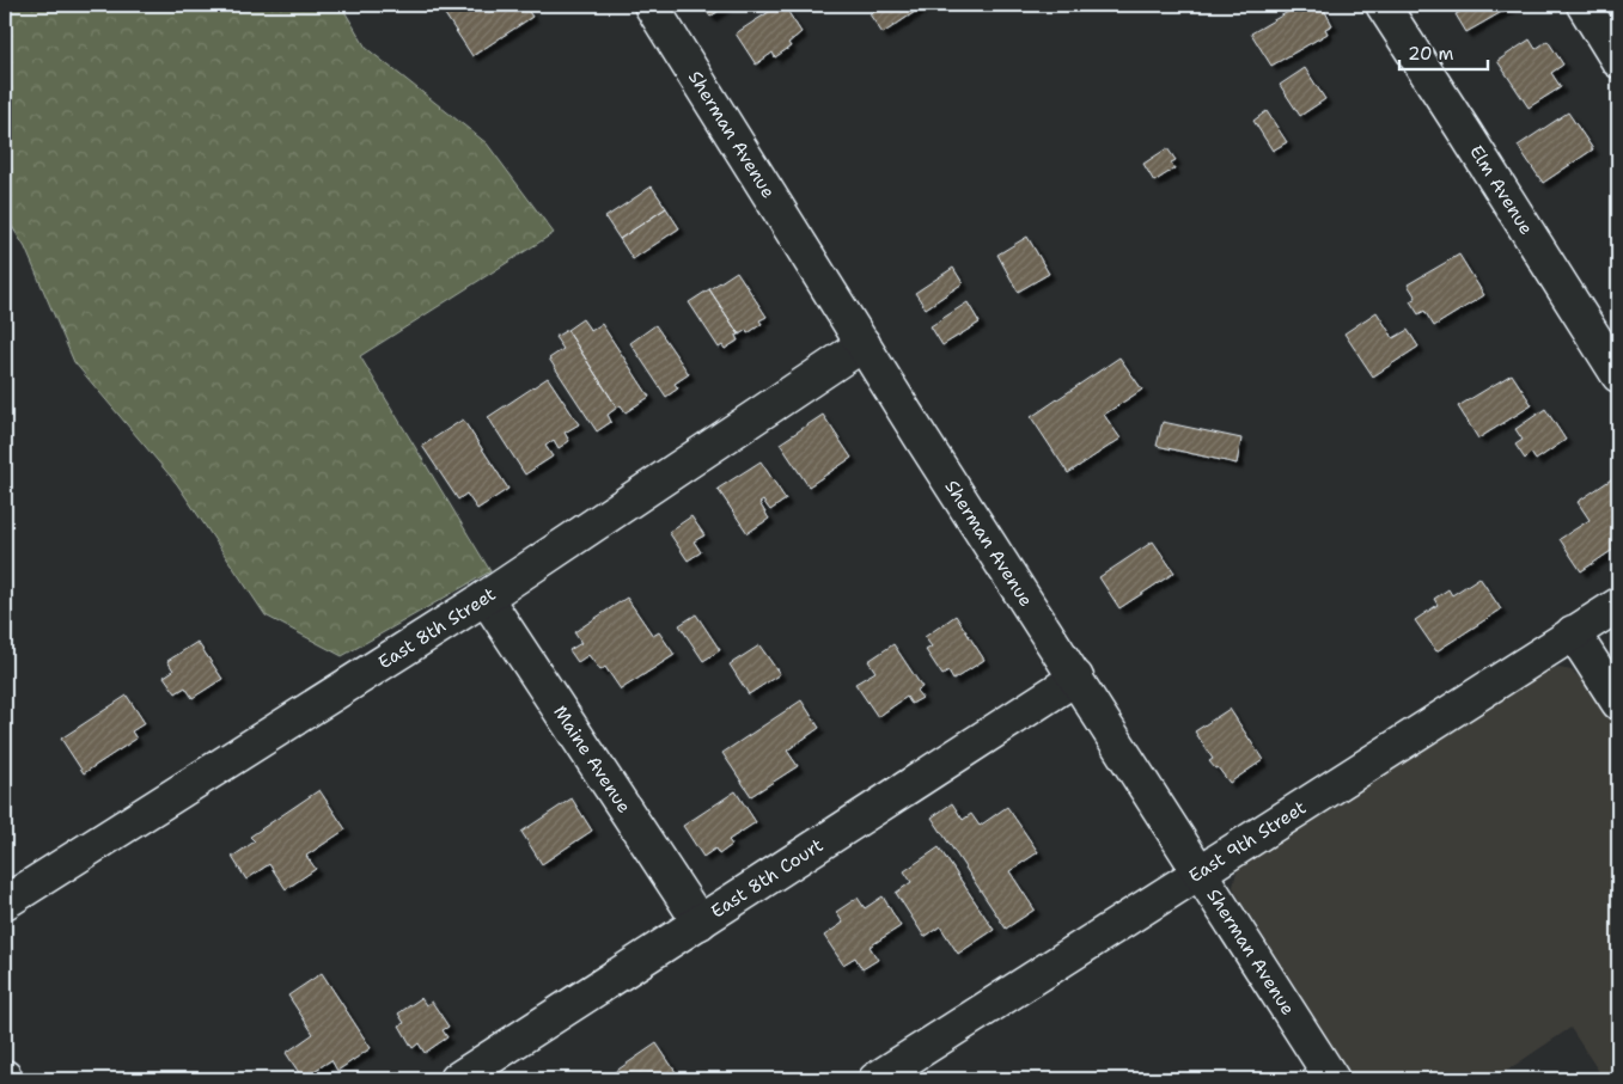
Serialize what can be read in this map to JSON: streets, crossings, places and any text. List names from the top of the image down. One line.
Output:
{"streets":{"street":["Sherman Avenue","Elm Avenue","East 8th Street","Maine Avenue","East 9th Street","East 8th Court"]},"crossings":[["Sherman Avenue","East 8th Street"],["Sherman Avenue","East 9th Street"],["Sherman Avenue","East 8th Court"],["East 8th Street","Maine Avenue"],["Maine Avenue","East 8th Court"]],"scale_bar":"20 m"}
